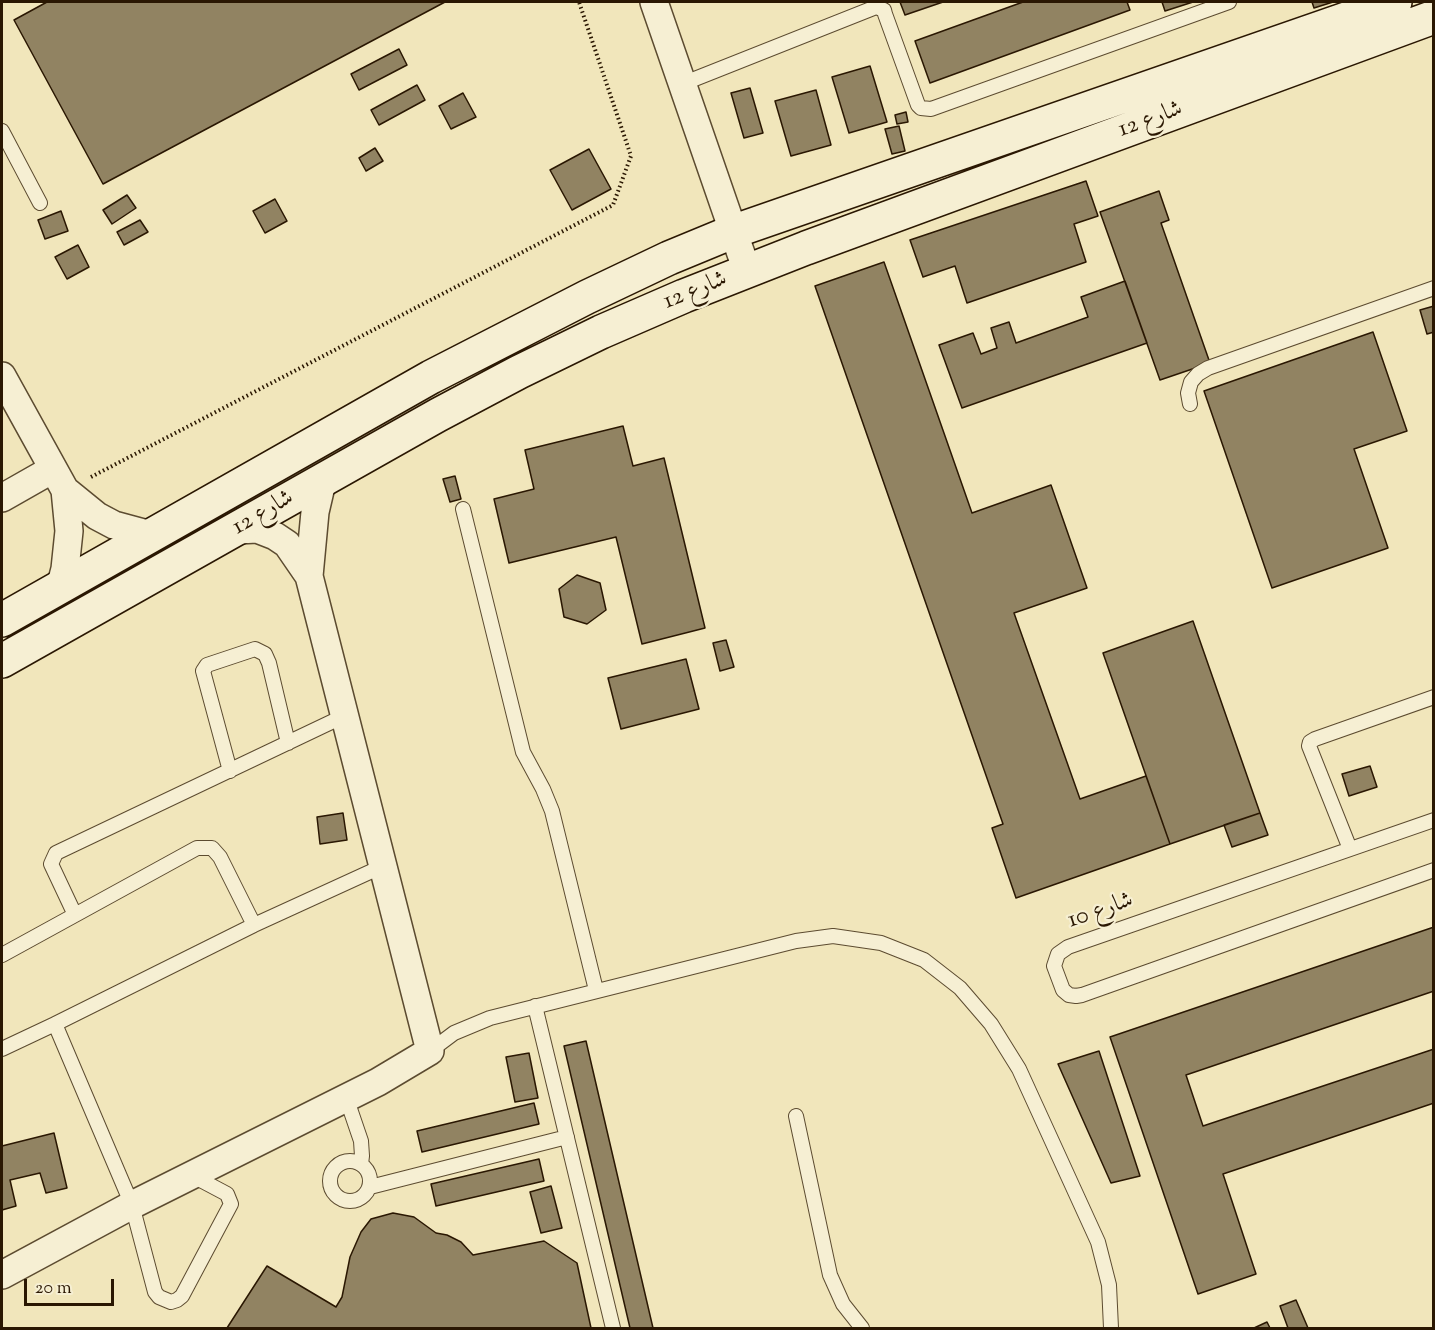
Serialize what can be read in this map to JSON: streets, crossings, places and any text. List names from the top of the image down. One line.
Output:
{"streets":{"street":["شارع 12"],"lane":["شارع 10"]},"scale_bar":"20 m"}
